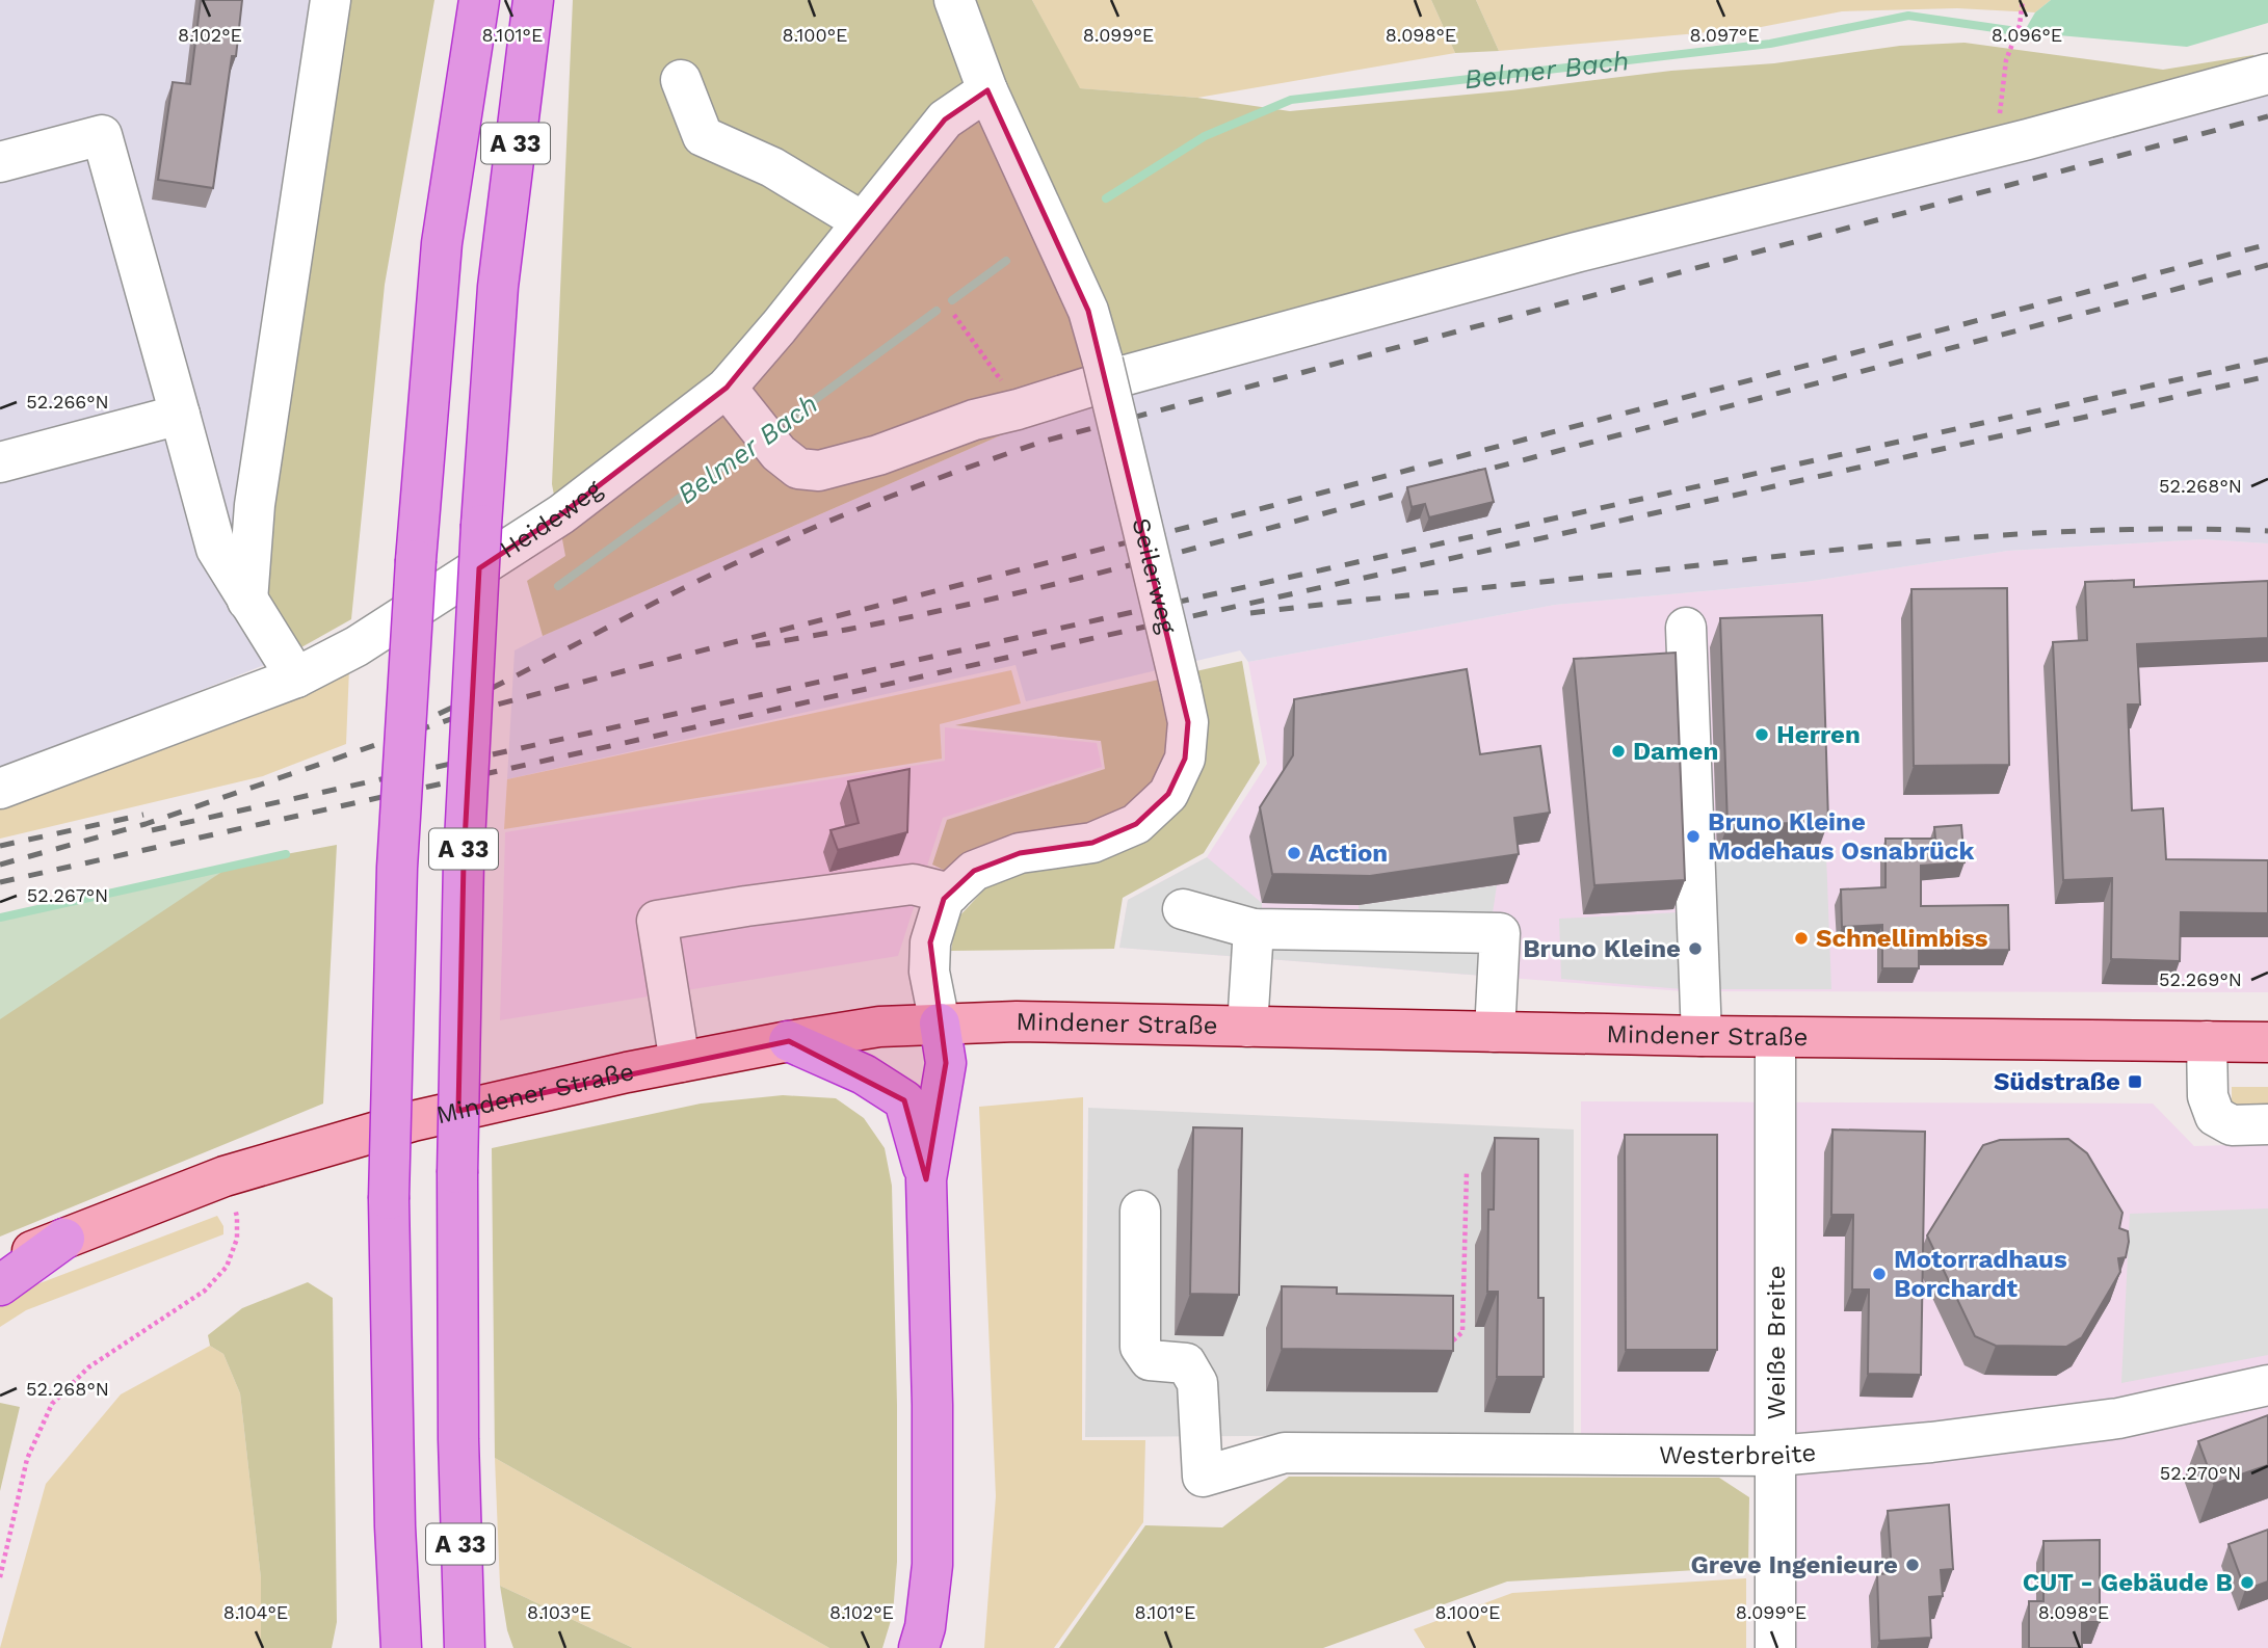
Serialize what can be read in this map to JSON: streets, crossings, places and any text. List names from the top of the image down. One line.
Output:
{"streets":{"highway":["A 33"],"main road":["Mindener Straße"],"street":["Heideweg","Seilerweg","Weiße Breite","Westerbreite"]},"crossings":[["Heideweg","Seilerweg"],["Seilerweg","Mindener Straße"],["Mindener Straße","Weiße Breite"],["Weiße Breite","Westerbreite"]],"water":["Belmer Bach"],"places":{"other":["Herren","Damen","Bruno Kleine Modehaus Osnabrück","Action","Schnellimbiss","Bruno Kleine","Motorradhaus Borchardt","Greve Ingenieure","CUT - Gebäude B"],"transit":["Südstraße"]},"coordinates":["8.102°E","8.098°E","8.097°E","8.096°E","8.101°E","8.100°E","8.099°E","52.266°N","52.268°N","52.267°N","52.269°N","52.270°N","8.104°E","8.103°E"]}
